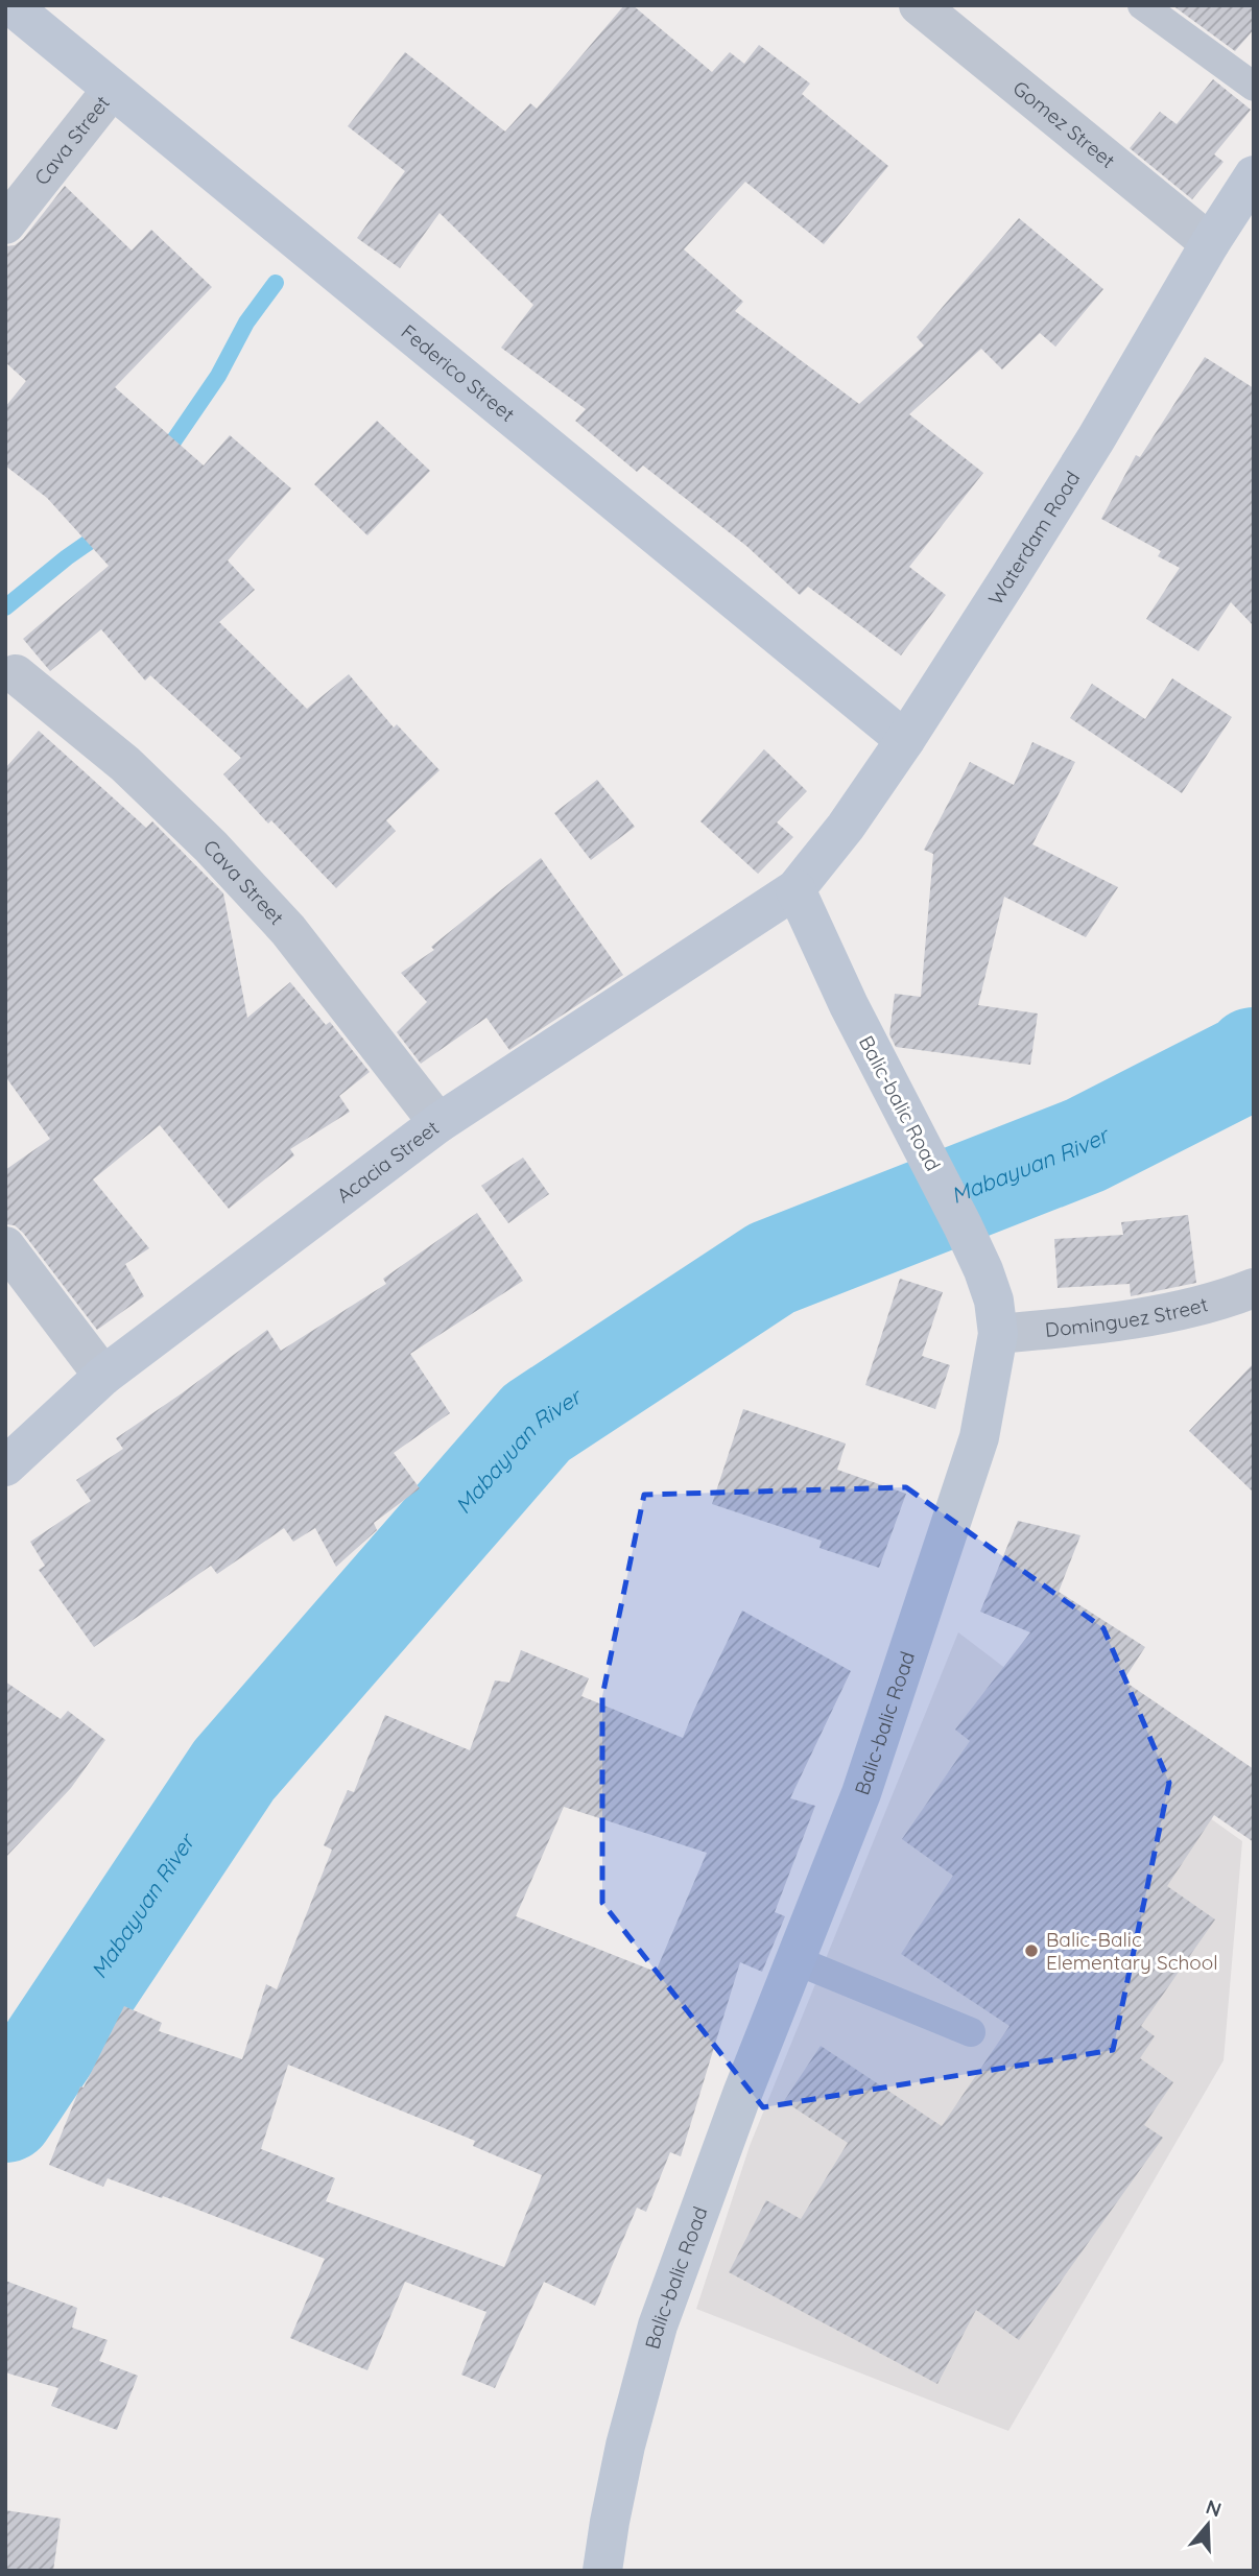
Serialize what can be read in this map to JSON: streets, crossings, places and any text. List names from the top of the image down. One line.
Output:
{"streets":{"main road":["Federico Street","Waterdam Road","Balic-balic Road","Acacia Street"],"street":["Gomez Street","Cava Street","Dominguez Street"]},"crossings":[["Gomez Street","Waterdam Road"],["Cava Street","Federico Street"],["Cava Street","Acacia Street"],["Federico Street","Waterdam Road"],["Waterdam Road","Balic-balic Road"],["Waterdam Road","Acacia Street"],["Balic-balic Road","Acacia Street"],["Balic-balic Road","Dominguez Street"]],"water":["Mabayuan River"],"places":["Balic-Balic Elementary School"],"north":"top"}
